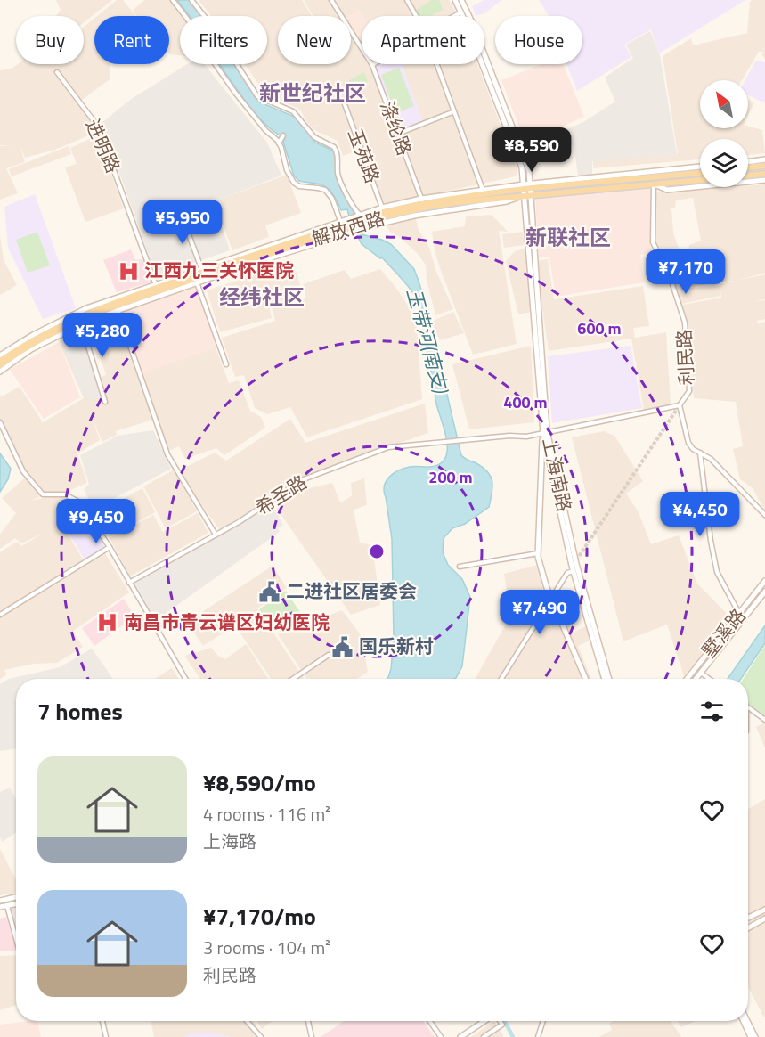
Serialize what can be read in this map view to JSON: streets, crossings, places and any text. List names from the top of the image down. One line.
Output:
{"streets":{"main road":["解放西路","上海南路","墅溪路"],"street":["涤纶路","进明路","玉苑路","利民路","希圣路"]},"crossings":[["涤纶路","解放西路"],["进明路","解放西路"],["解放西路","利民路"],["解放西路","上海南路"],["上海南路","希圣路"]],"districts":["新世纪社区","新联社区","经纬社区"],"water":["玉带河(南支)"],"places":{"hospital":["江西九三关怀医院","南昌市青云谱区妇幼医院"],"public building":["二进社区居委会","国乐新村"]},"north":"top left","page":{"chip":["Buy","Rent","Filters","New","Apartment","House"],"price":["¥8,590","¥5,950","¥7,170","¥5,280","¥4,450","¥9,450","¥7,490"],"heading":"7 homes","list":[{"name":"¥8,590/mo","note":"4 rooms · 116 m² · 上海路"},{"name":"¥7,170/mo","note":"3 rooms · 104 m² · 利民路"}]},"rings":["600 m","400 m","200 m"]}
